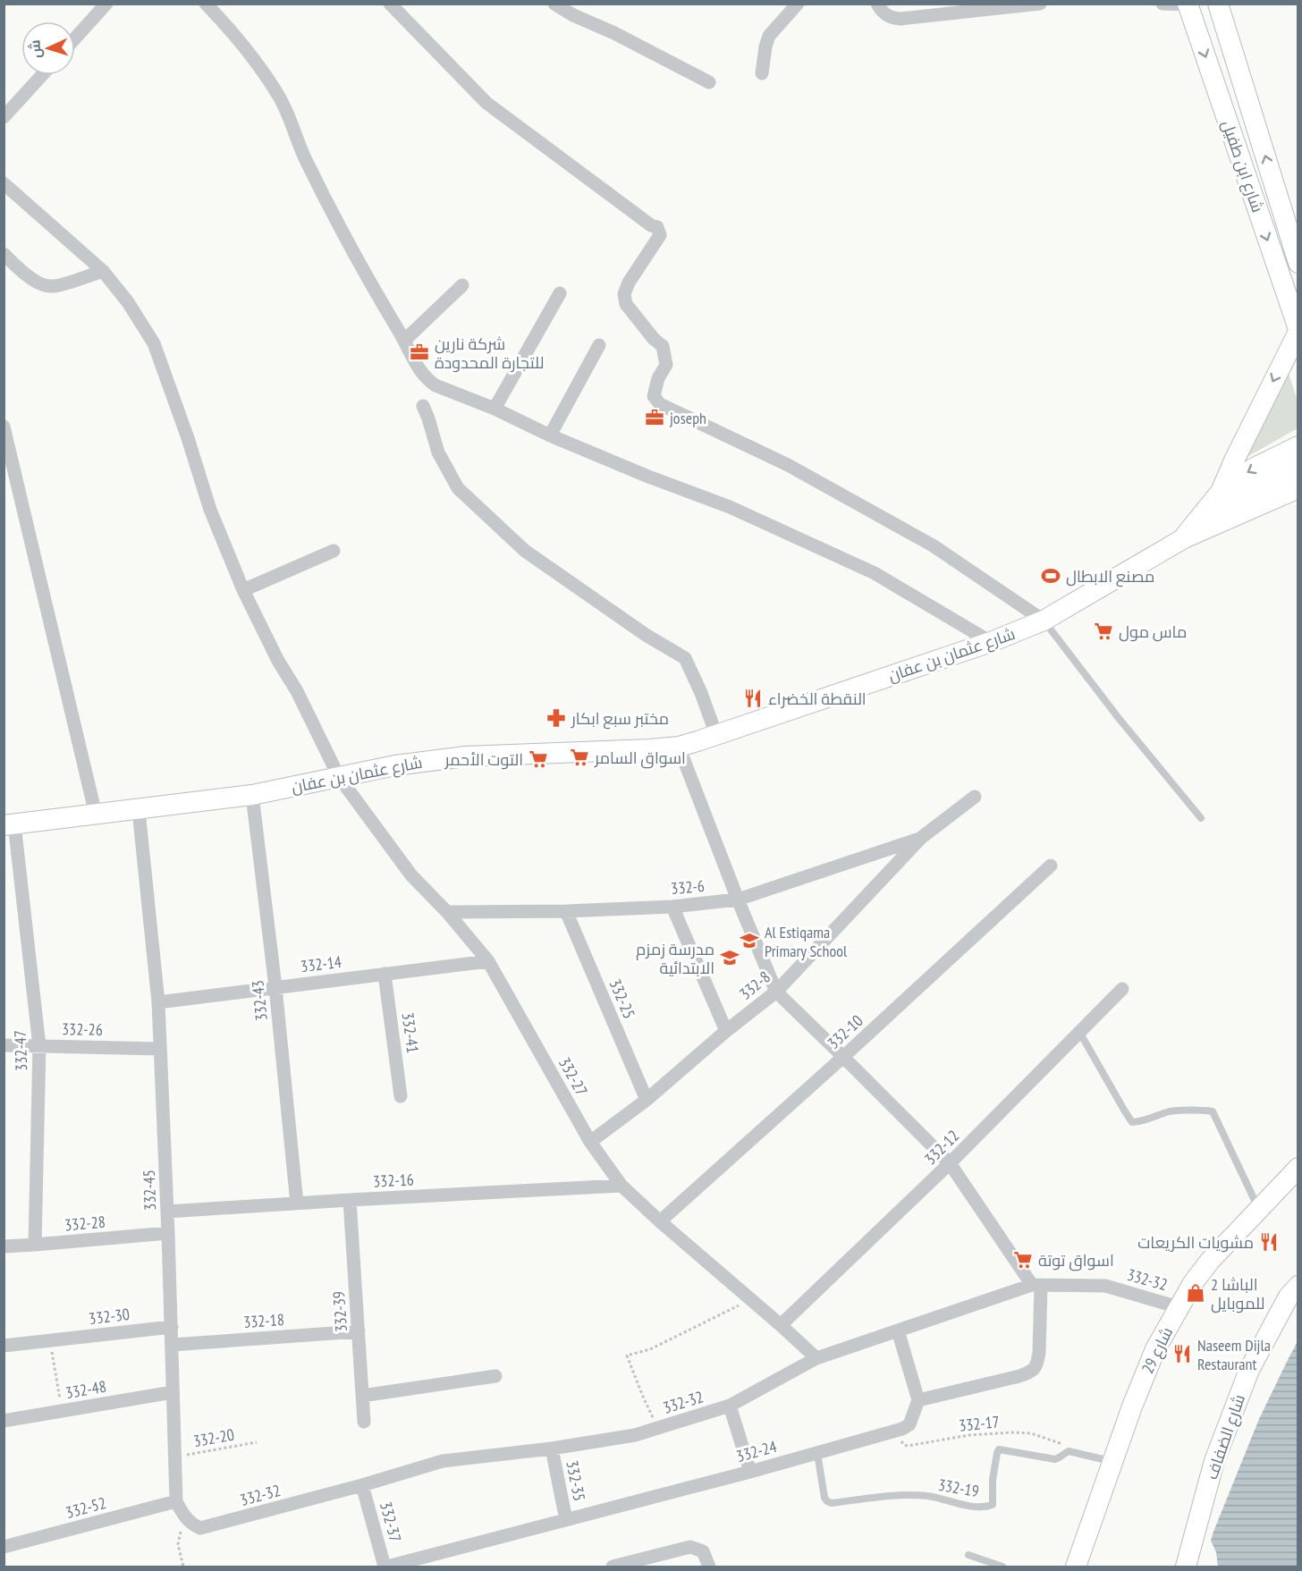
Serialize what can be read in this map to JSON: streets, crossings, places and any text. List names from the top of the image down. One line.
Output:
{"streets":{"street":["شارع ابن طفيل","شارع عثمان بن عفان","332-6","332-14","332-8","332-25","332-43","332-26","332-10","332-41","332-47","332-27","332-12","332-16","332-45","332-28","332-32","332-39","332-30","332-18","شارع 29","332-48","شارع الضفاف","332-24","332-35","332-52","332-37"],"lane":["332-19"],"path":["332-17","332-20"]},"crossings":[["شارع عثمان بن عفان","332-43"],["شارع عثمان بن عفان","332-47"],["شارع عثمان بن عفان","332-27"],["شارع عثمان بن عفان","332-45"],["332-6","332-8"],["332-6","332-25"],["332-6","332-27"],["332-14","332-43"],["332-14","332-41"],["332-14","332-27"],["332-14","332-45"],["332-8","332-25"],["332-8","332-27"],["332-43","332-16"],["332-26","332-47"],["332-26","332-45"],["332-10","332-27"],["332-47","332-28"],["332-27","332-12"],["332-27","332-16"],["332-27","332-32"],["332-16","332-45"],["332-16","332-39"],["332-45","332-28"],["332-45","332-32"],["332-45","332-30"],["332-45","332-18"],["332-45","332-48"],["332-45","332-20"],["332-45","332-52"],["332-32","شارع 29"],["332-32","332-35"],["332-32","332-37"],["332-39","332-18"],["شارع 29","332-19"],["332-17","332-24"],["332-17","332-19"],["332-24","332-35"],["332-24","332-19"],["332-24","332-37"]],"places":{"office":["شركة نارين للتجارة المحدودة","joseph"],"sports":["مصنع الابطال"],"supermarket":["ماس مول","اسواق السامر","التوت الأحمر","اسواق توتة"],"restaurant":["النقطة الخضراء","مشويات الكريعات","Naseem Dijla Restaurant"],"pharmacy":["مختبر سبع ابكار"],"school or university":["Al Estiqama Primary School","مدرسة زمزم الابتدائية"],"shop":["الباشا 2 للموبايل"]},"north":"left"}
